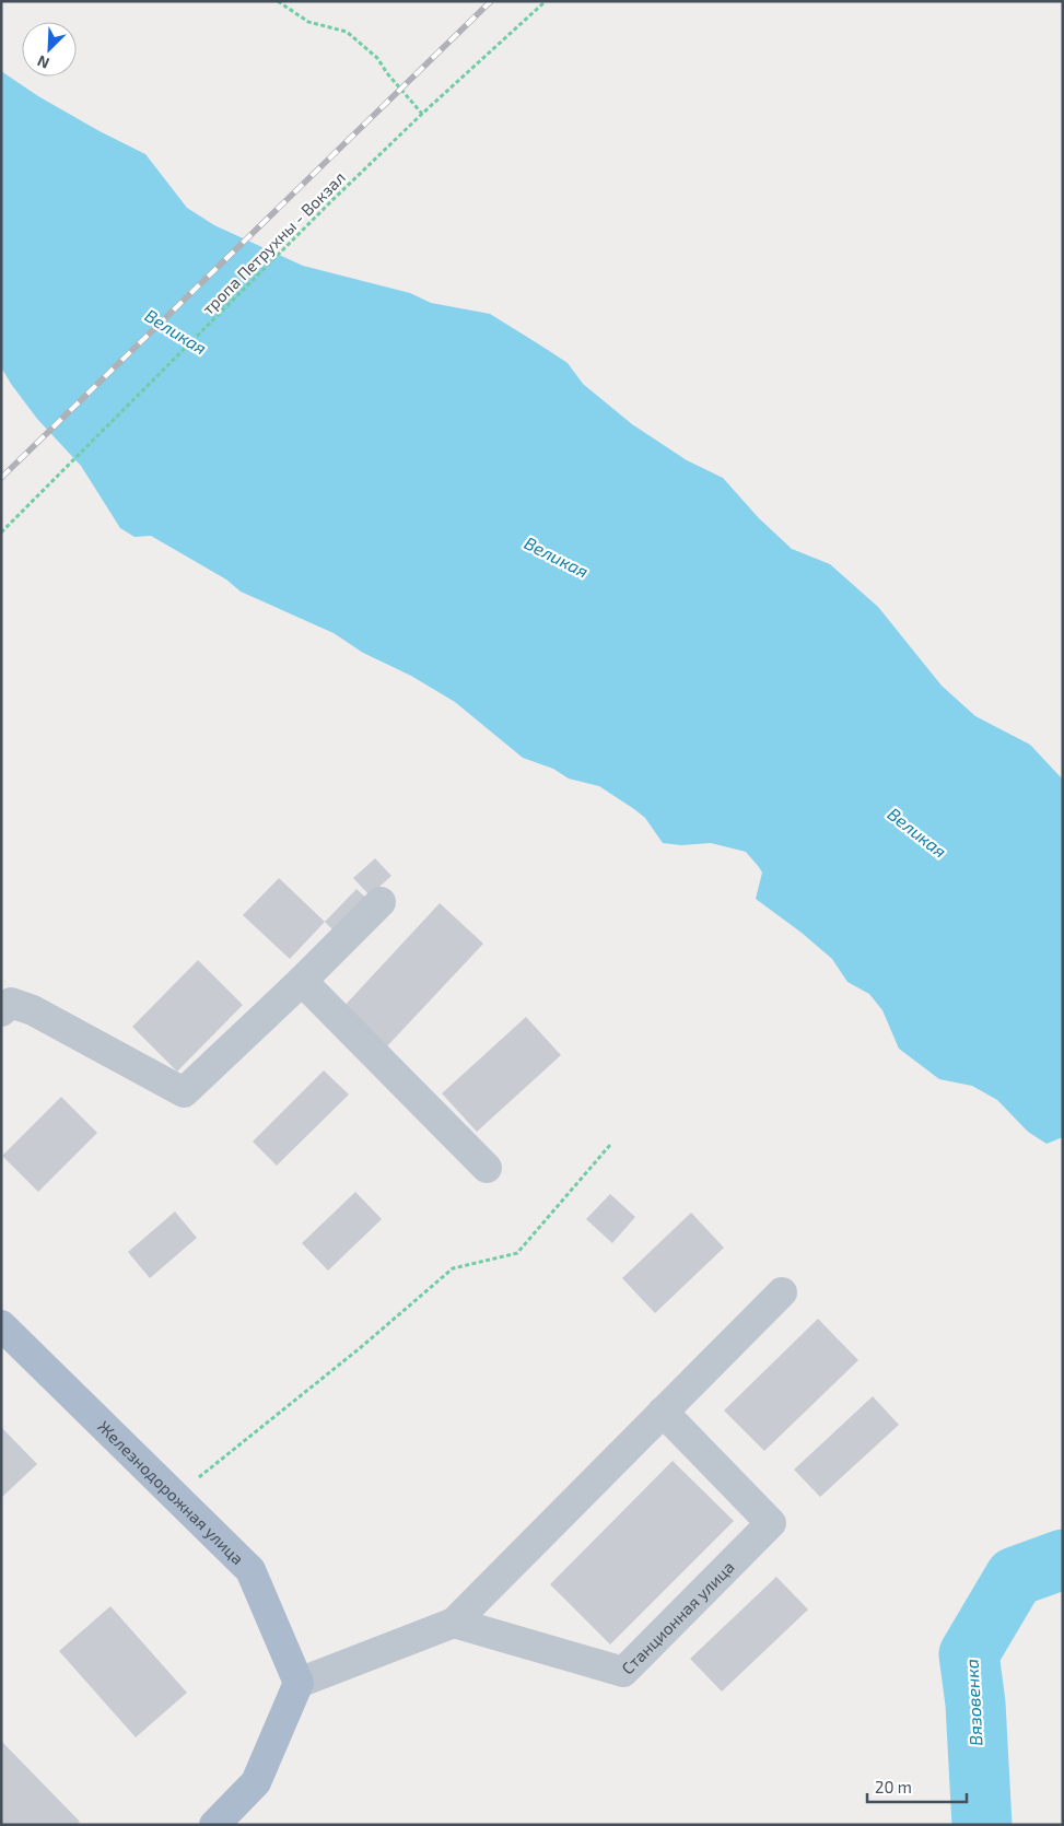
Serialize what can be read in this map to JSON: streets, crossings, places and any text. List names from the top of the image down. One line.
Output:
{"streets":{"main road":["Железнодорожная улица"],"lane":["Станционная улица"],"path":["тропа Петрухны - Вокзал"]},"water":["Великая","Вязовенка"],"scale_bar":"20 m","north":"bottom left"}
